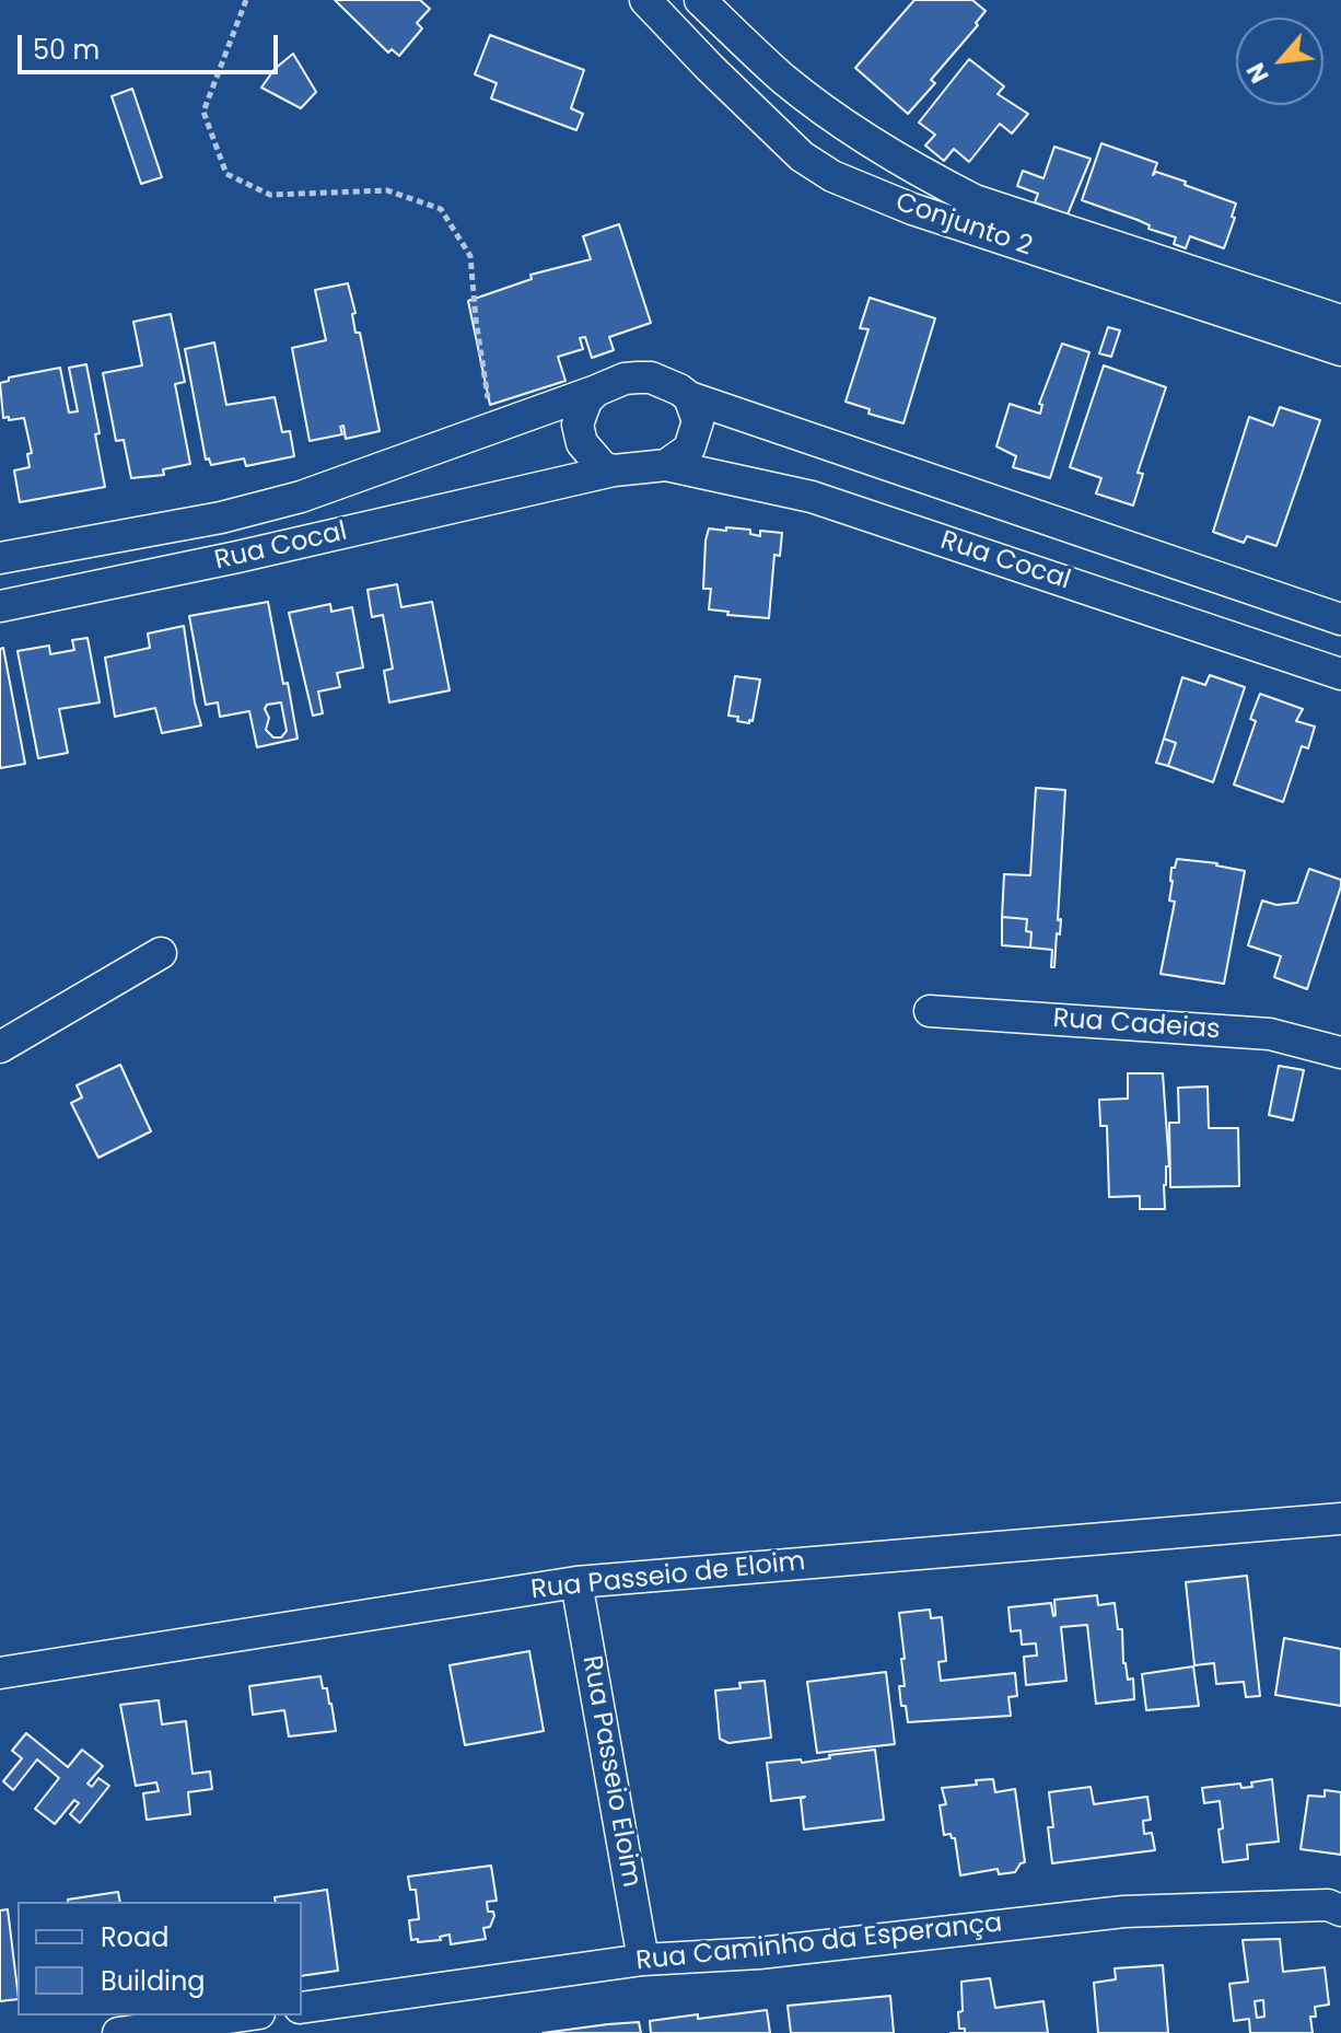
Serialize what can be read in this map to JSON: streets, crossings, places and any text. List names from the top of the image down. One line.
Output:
{"streets":{"street":["Conjunto 2","Rua Cocal","Rua Cadeias","Rua Passeio de Eloim","Rua Passeio Eloim","Rua Caminho da Esperança"]},"crossings":[["Rua Passeio de Eloim","Rua Passeio Eloim"],["Rua Passeio Eloim","Rua Caminho da Esperança"]],"legend":["Road","Building"],"scale_bar":"50 m","north":"bottom left"}
